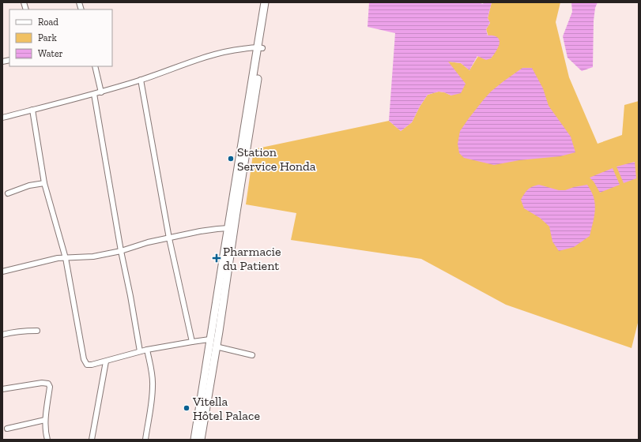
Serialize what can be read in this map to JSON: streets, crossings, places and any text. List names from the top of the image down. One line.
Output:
{"places":{"other":["Station Service Honda","Vitella Hôtel Palace"],"health":["Pharmacie du Patient"]},"legend":["Road","Park","Water"]}
